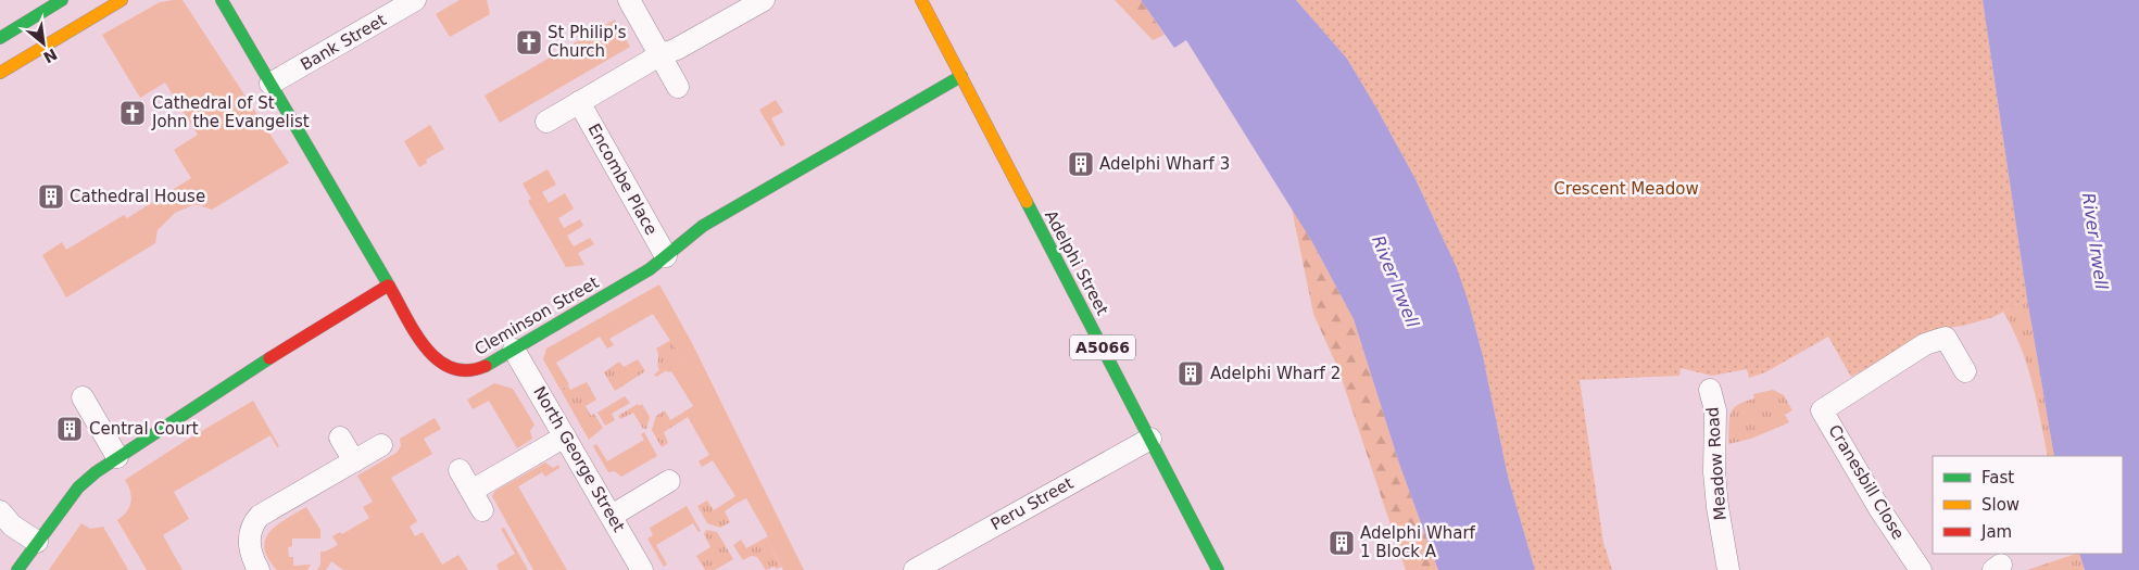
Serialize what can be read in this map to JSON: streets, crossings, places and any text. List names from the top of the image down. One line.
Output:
{"streets":{"main road":["Adelphi Street","Cleminson Street","A5066"],"street":["Bank Street","Encombe Place","North George Street","Meadow Road","Cranesbill Close","Peru Street"]},"crossings":[["Bank Street","Cleminson Street"],["Encombe Place","Cleminson Street"],["Adelphi Street","Cleminson Street"],["Adelphi Street","Peru Street"],["Cleminson Street","North George Street"]],"water":["River Irwell"],"parks":["Crescent Meadow"],"places":{"church":["St Philip's Church","Cathedral of St John the Evangelist"],"building":["Adelphi Wharf 3","Cathedral House","Adelphi Wharf 2","Central Court","Adelphi Wharf 1 Block A"]},"legend":["Fast","Slow","Jam"],"north":"bottom right"}
